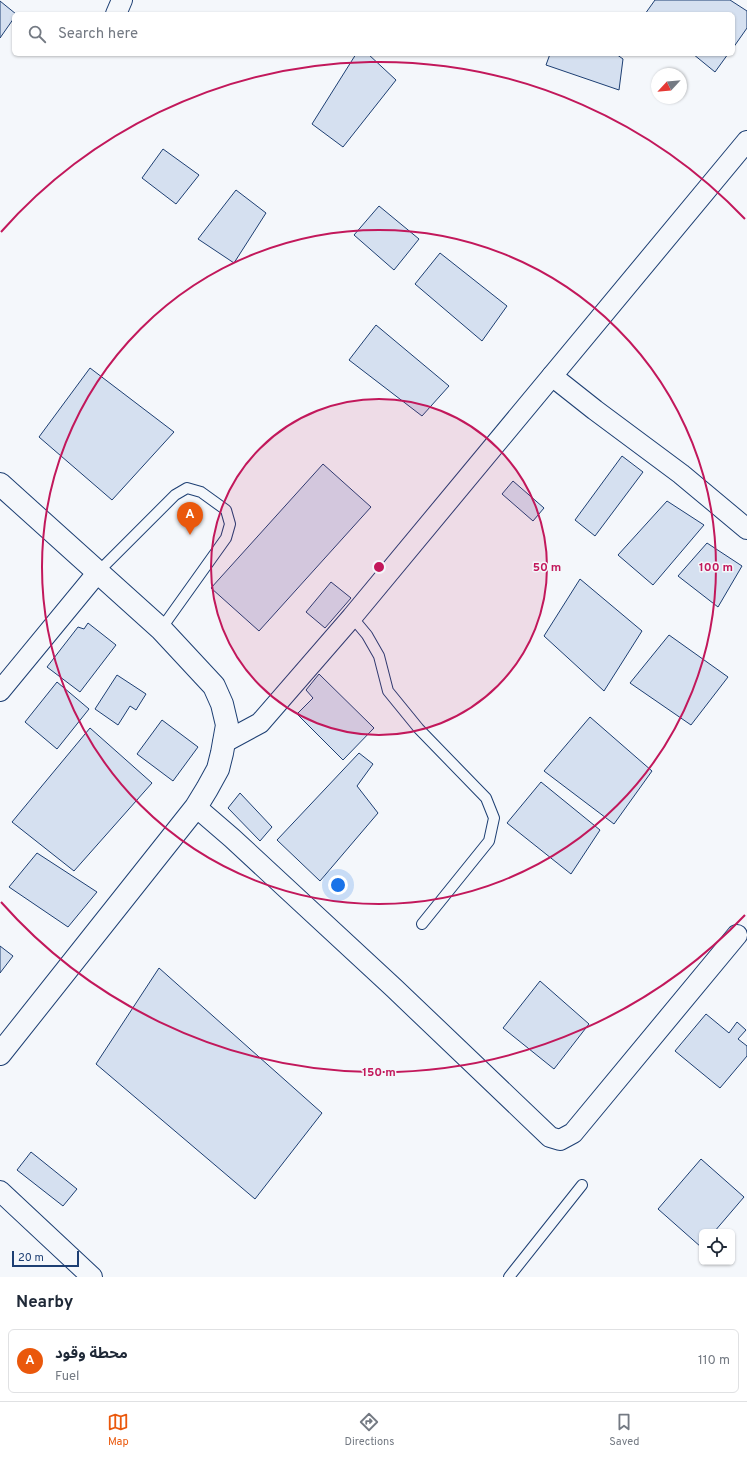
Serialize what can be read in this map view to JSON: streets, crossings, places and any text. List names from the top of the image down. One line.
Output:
{"scale_bar":"20 m","north":"bottom left","page":{"search":"Search here","pins":"A","scale":"20 m","heading":"Nearby","list":[{"mark":"A","name":"محطة وقود","note":"Fuel","value":"110 m"}],"nav":["Map","Directions","Saved"]},"rings":["50 m","100 m","150 m"]}
